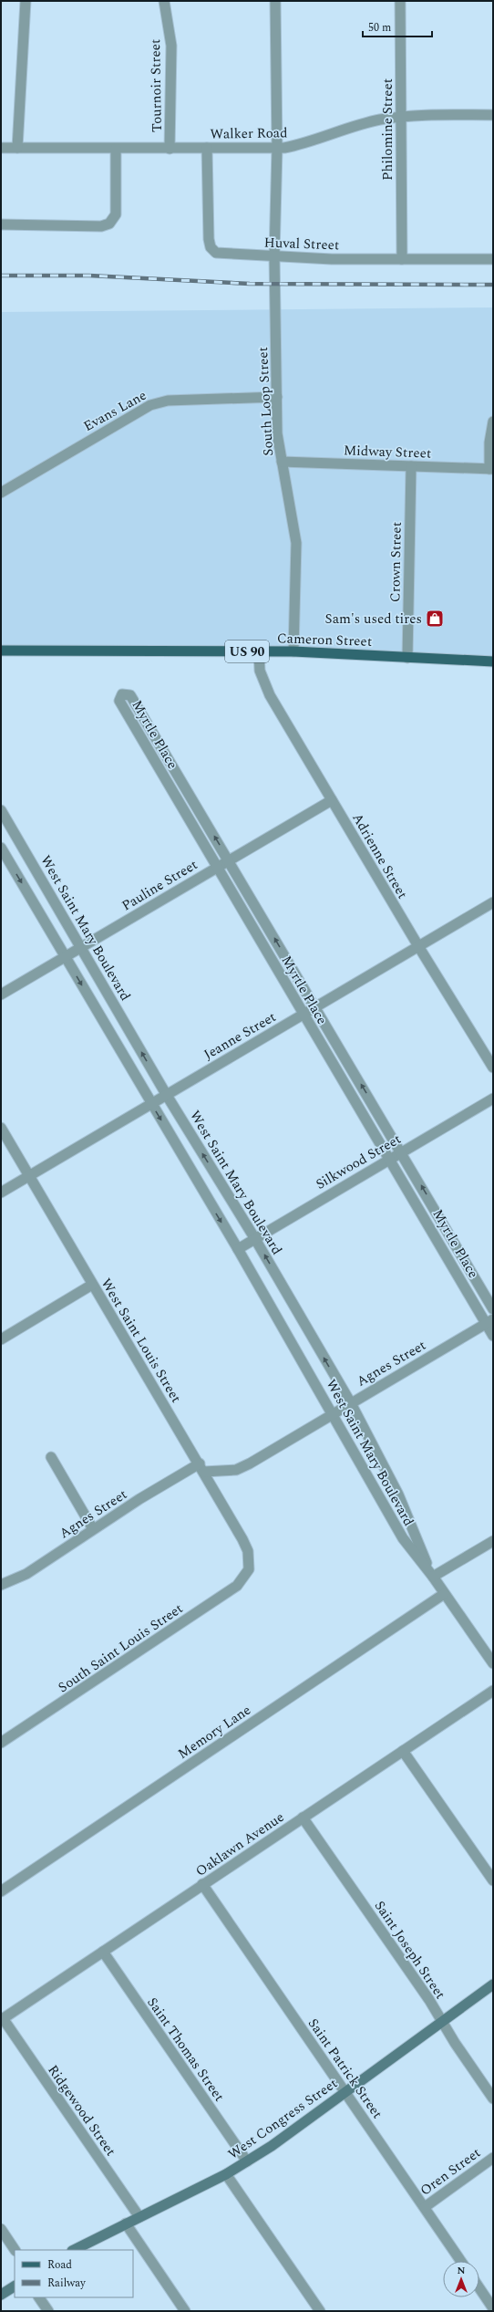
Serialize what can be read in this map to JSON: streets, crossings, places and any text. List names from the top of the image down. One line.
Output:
{"streets":{"main road":["Cameron Street","US 90","West Congress Street"],"street":["Tournoir Street","Philomine Street","Walker Road","Huval Street","South Loop Street","Evans Lane","Midway Street","Crown Street","Myrtle Place","Adrienne Street","Pauline Street","West Saint Mary Boulevard","Jeanne Street","Silkwood Street","West Saint Louis Street","Agnes Street","South Saint Louis Street","Memory Lane","Oaklawn Avenue","Saint Joseph Street","Saint Thomas Street","Saint Patrick Street","Ridgewood Street","Oren Street"]},"crossings":[["Tournoir Street","Walker Road"],["Philomine Street","Walker Road"],["Philomine Street","Huval Street"],["Walker Road","Huval Street"],["Walker Road","South Loop Street"],["Huval Street","South Loop Street"],["South Loop Street","Evans Lane"],["South Loop Street","Midway Street"],["South Loop Street","Cameron Street"],["Midway Street","Crown Street"],["Crown Street","Cameron Street"],["Cameron Street","Adrienne Street"],["Myrtle Place","Pauline Street"],["Myrtle Place","Jeanne Street"],["Myrtle Place","Silkwood Street"],["Myrtle Place","Agnes Street"],["Adrienne Street","Pauline Street"],["Adrienne Street","Jeanne Street"],["Pauline Street","West Saint Mary Boulevard"],["West Saint Mary Boulevard","Jeanne Street"],["West Saint Mary Boulevard","Silkwood Street"],["West Saint Mary Boulevard","Agnes Street"],["West Saint Mary Boulevard","Memory Lane"],["Jeanne Street","West Saint Louis Street"],["West Saint Louis Street","Agnes Street"],["West Saint Louis Street","South Saint Louis Street"],["Oaklawn Avenue","Saint Joseph Street"],["Oaklawn Avenue","Saint Thomas Street"],["Oaklawn Avenue","Saint Patrick Street"],["Oaklawn Avenue","Ridgewood Street"],["Saint Joseph Street","West Congress Street"],["Saint Thomas Street","West Congress Street"],["Saint Patrick Street","West Congress Street"],["Saint Patrick Street","Oren Street"],["Ridgewood Street","West Congress Street"]],"places":{"shop":["Sam's used tires"]},"legend":["Road","Railway"],"scale_bar":"50 m","north":"top"}
